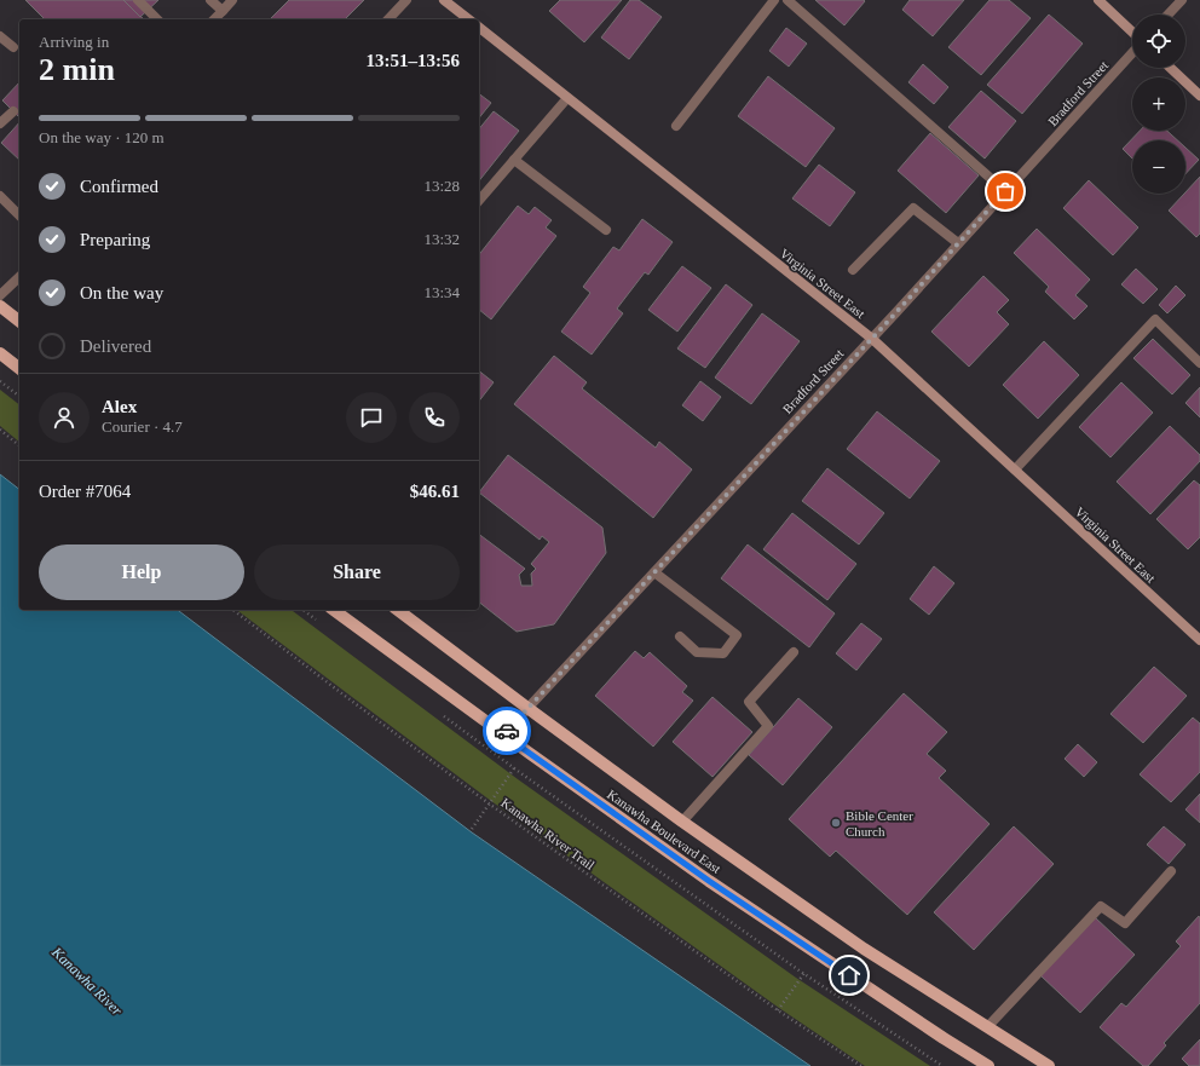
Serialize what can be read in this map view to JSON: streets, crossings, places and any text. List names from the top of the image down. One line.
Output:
{"streets":{"main road":["Virginia Street East","Kanawha Boulevard East"],"street":["Bradford Street"],"path":["Kanawha River Trail"]},"crossings":[["Bradford Street","Virginia Street East"],["Bradford Street","Kanawha Boulevard East"]],"water":["Kanawha River"],"places":["Bible Center Church"],"page":{"map_buttons":["+","−"],"heading":["2 min","Arriving in","13:51–13:56"],"panel":["Alex","Courier · 4.7","Order #7064","$46.61"],"bar":"On the way · 120 m","list":[["Confirmed","13:28"],["Preparing","13:32"],["On the way","13:34"],"Delivered"],"buttons":["Help","Share"]}}
